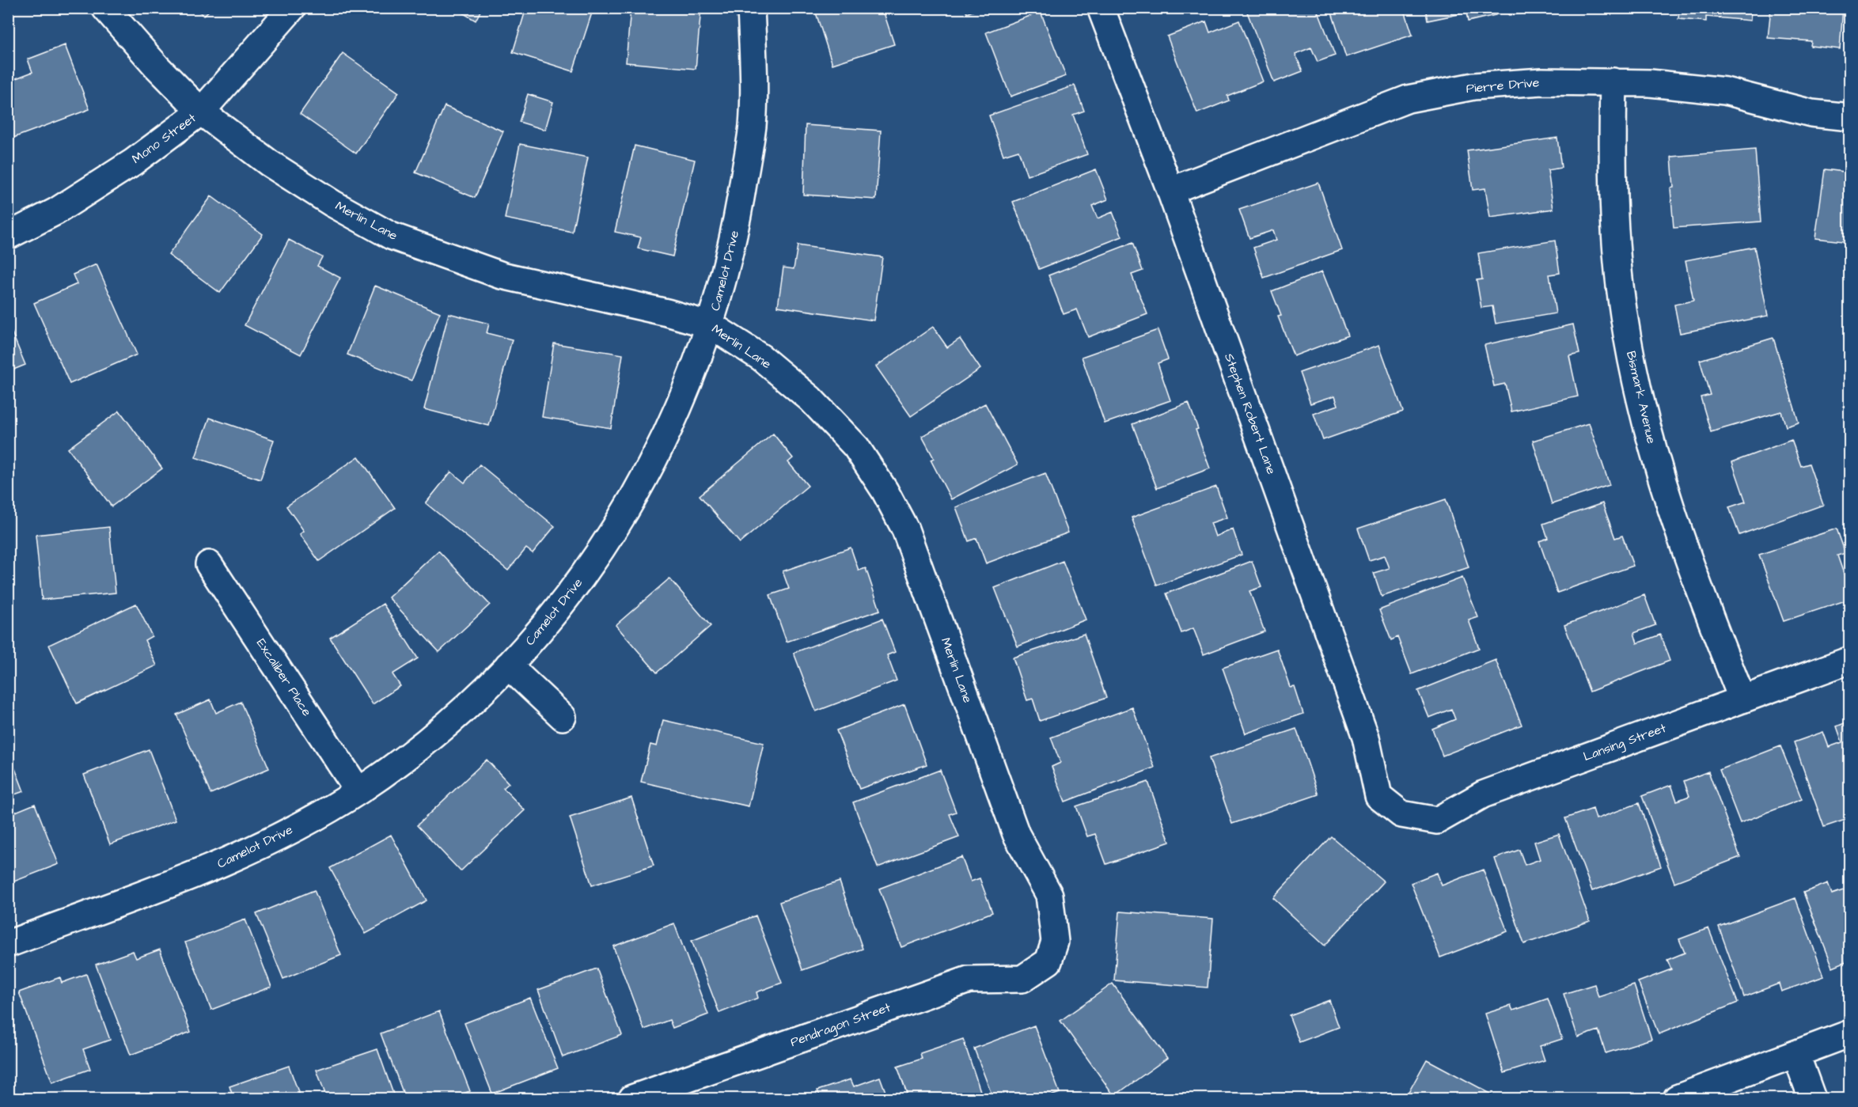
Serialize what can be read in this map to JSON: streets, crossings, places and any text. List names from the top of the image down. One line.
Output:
{"streets":{"street":["Pierre Drive","Mono Street","Merlin Lane","Camelot Drive","Bismark Avenue","Stephen Robert Lane","Excaliber Place","Lansing Street","Pendragon Street"]},"crossings":[["Pierre Drive","Bismark Avenue"],["Pierre Drive","Stephen Robert Lane"],["Mono Street","Merlin Lane"],["Merlin Lane","Camelot Drive"],["Merlin Lane","Pendragon Street"],["Camelot Drive","Excaliber Place"],["Bismark Avenue","Lansing Street"],["Stephen Robert Lane","Lansing Street"]]}
